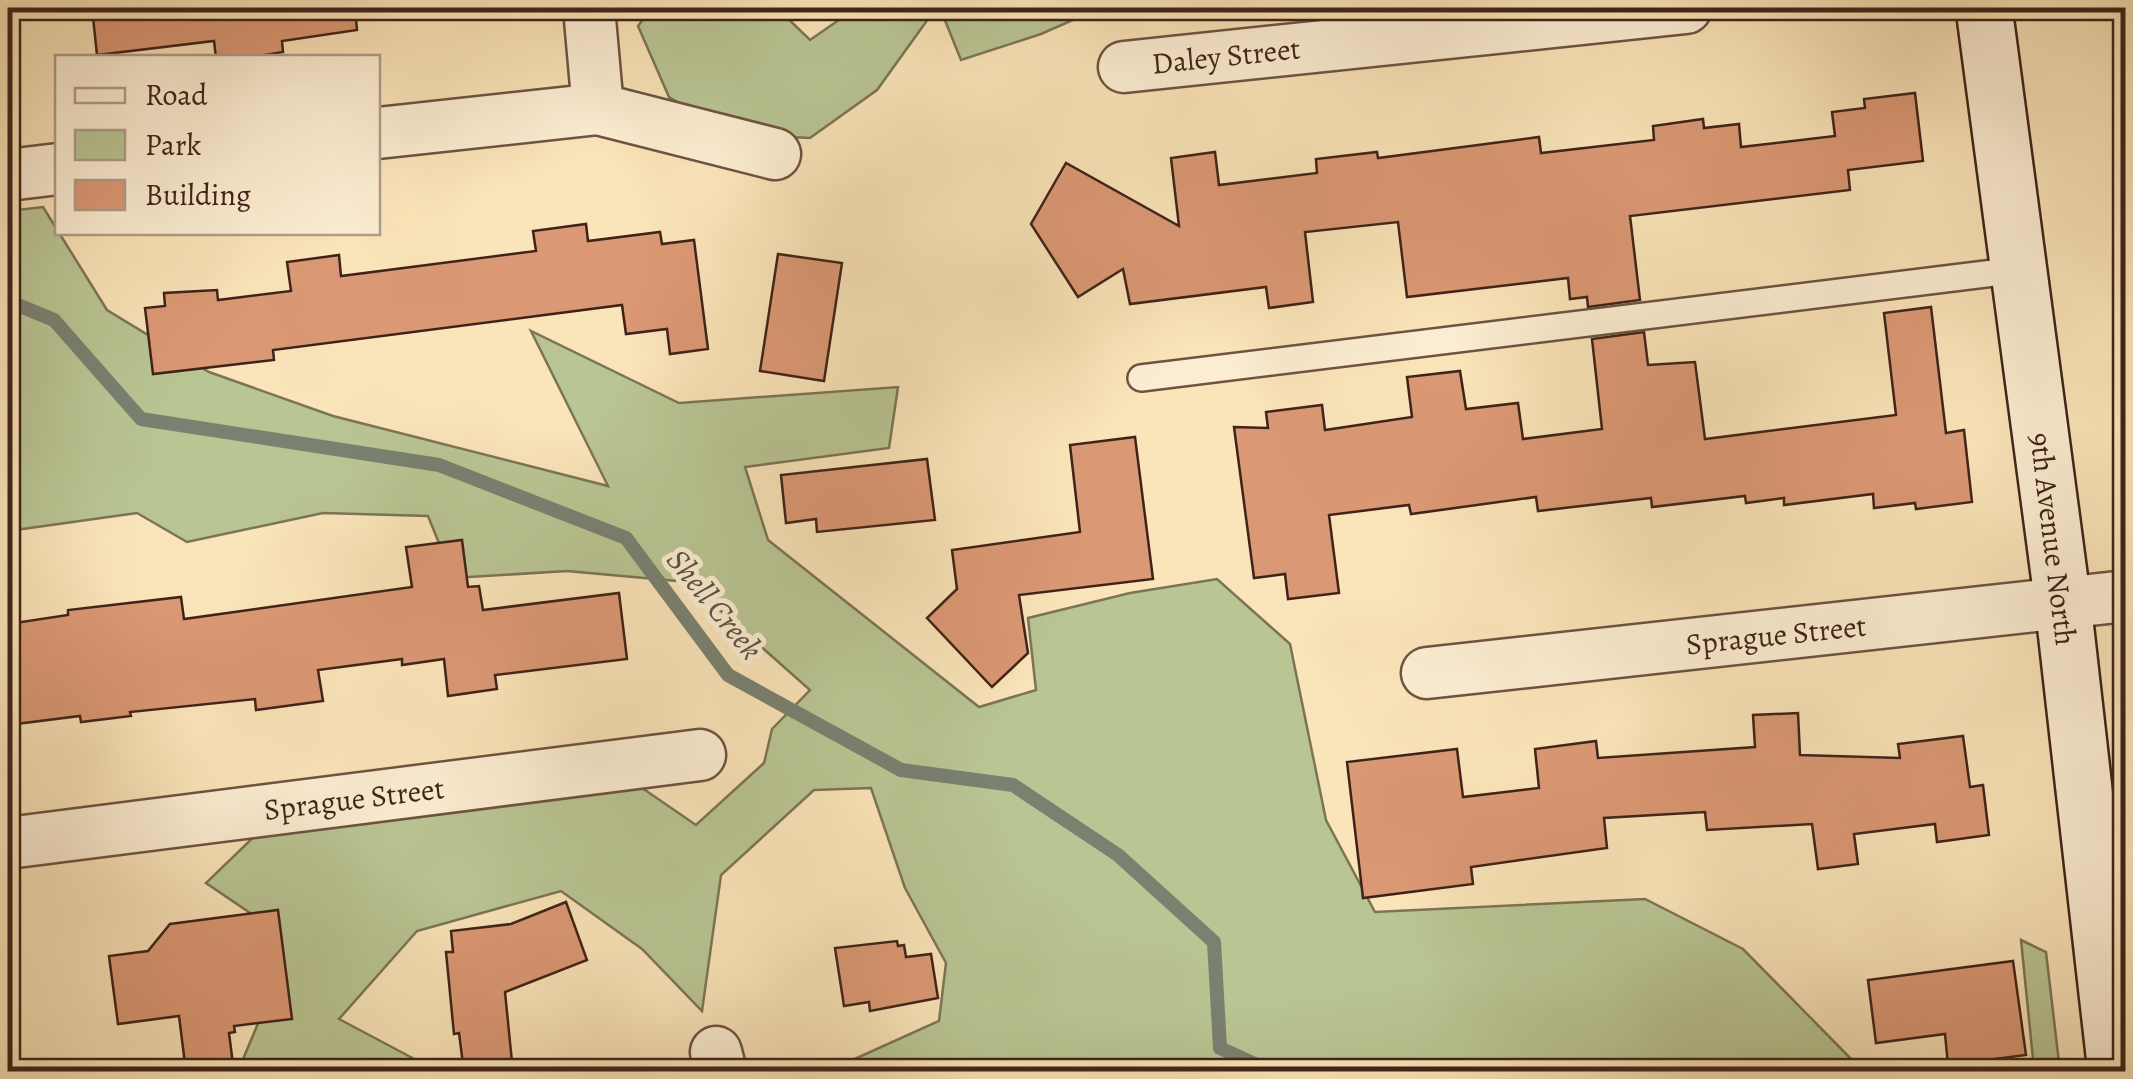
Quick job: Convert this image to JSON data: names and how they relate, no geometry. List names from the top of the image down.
{
  "streets": {
    "street": ["Daley Street", "9th Avenue North", "Sprague Street"]
  },
  "crossings": [
    ["9th Avenue North", "Sprague Street"]
  ],
  "water": ["Shell Creek"],
  "legend": ["Road", "Park", "Building"]
}
